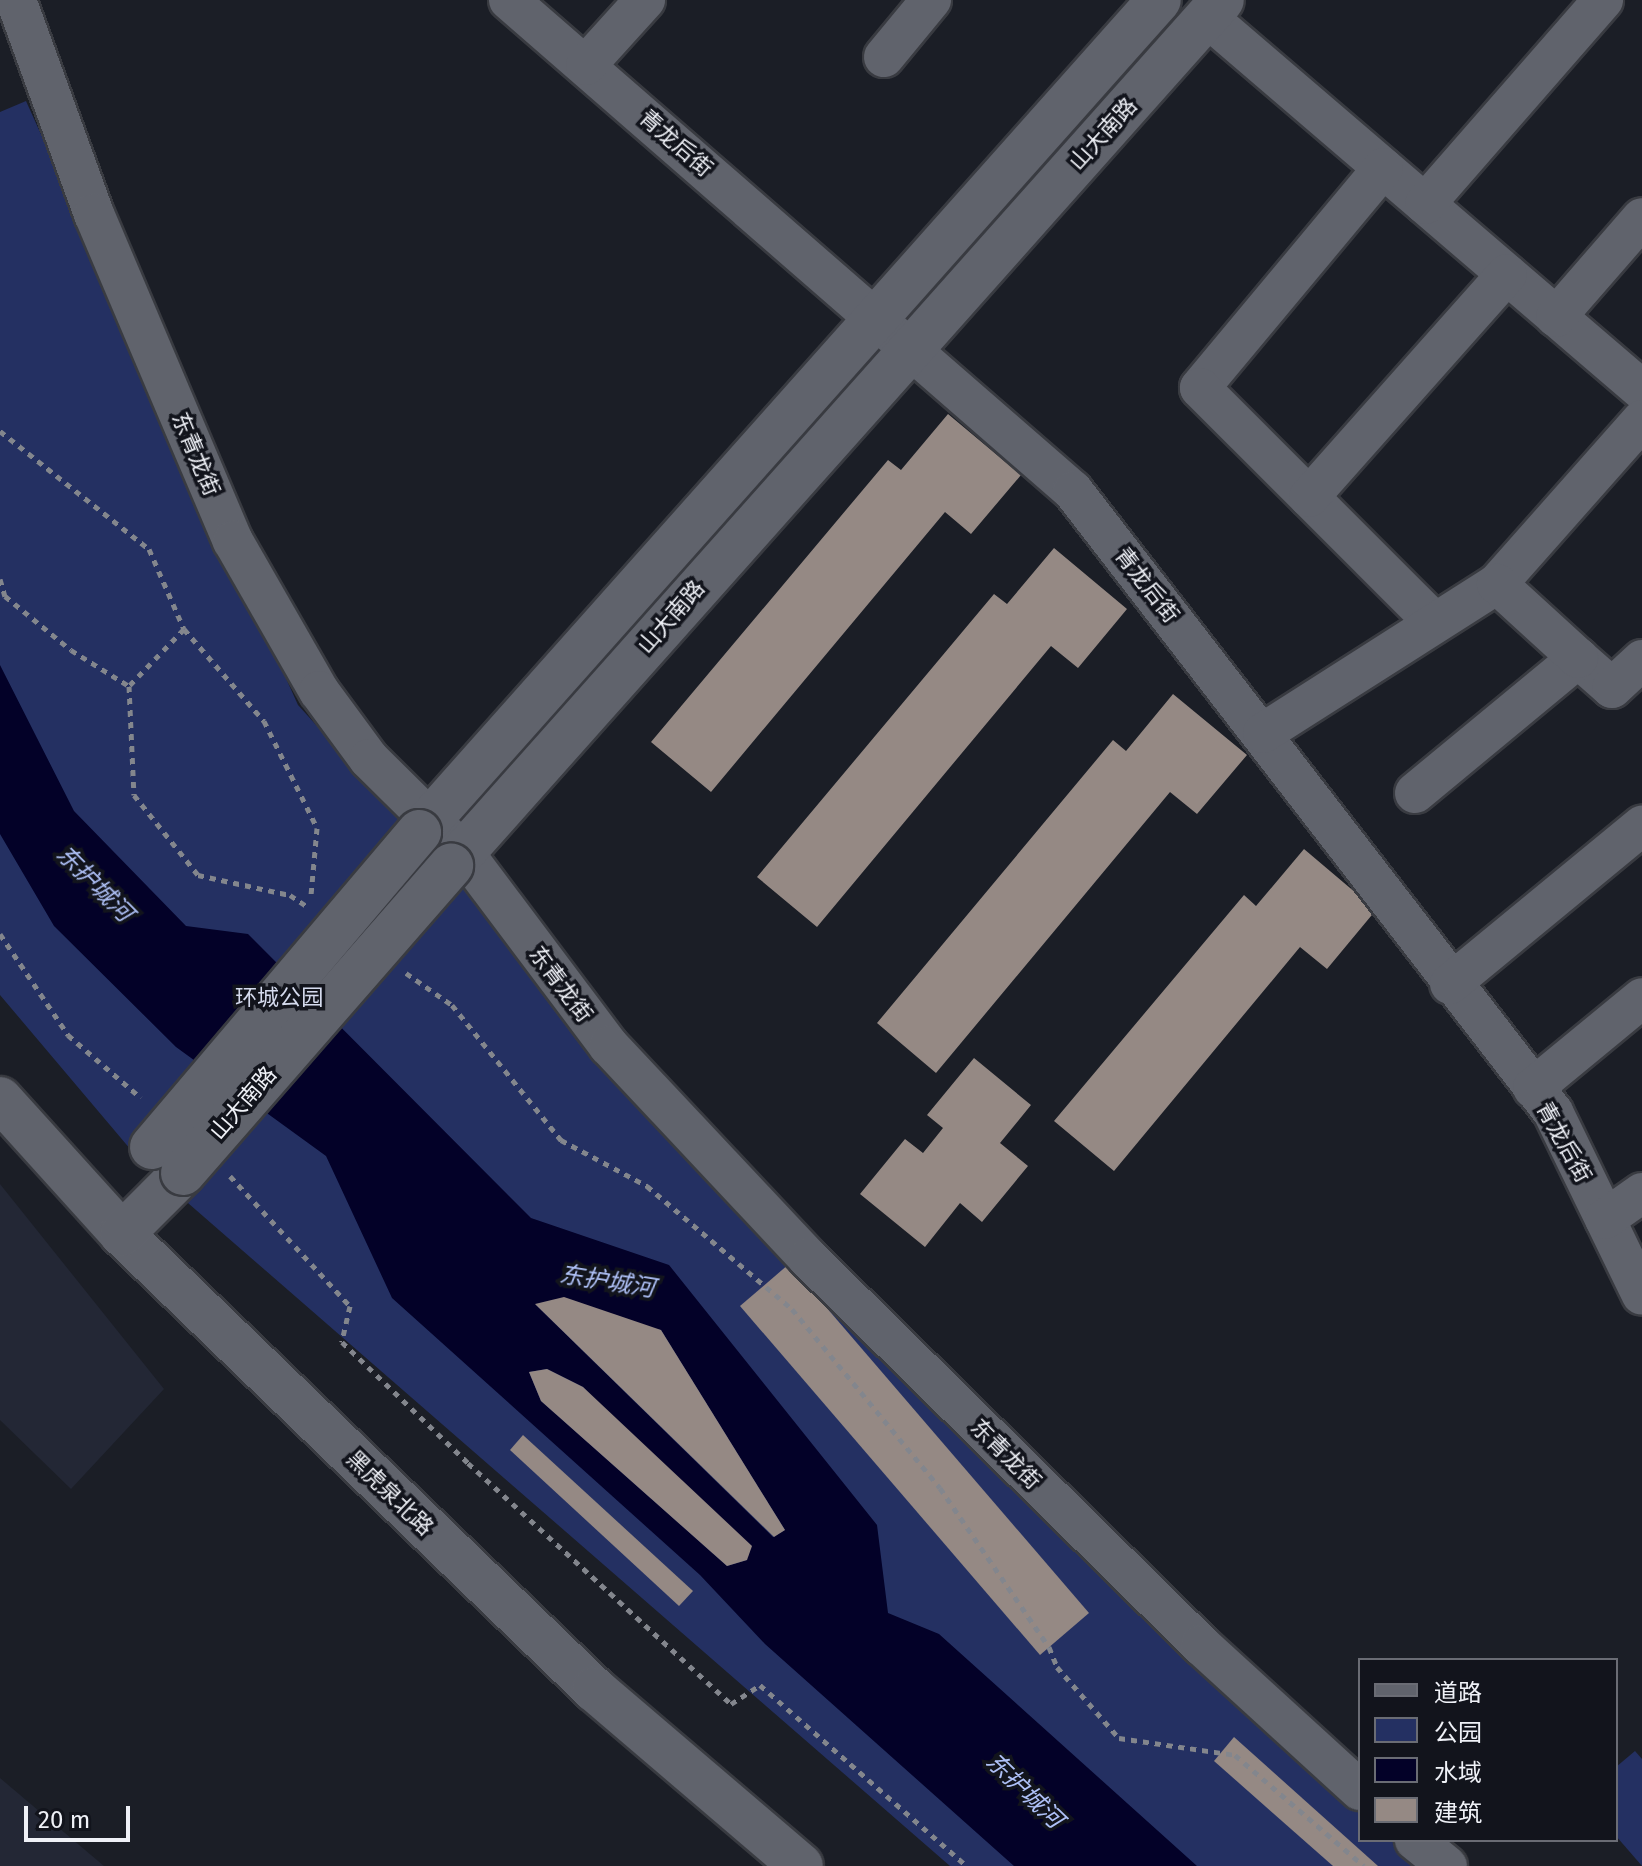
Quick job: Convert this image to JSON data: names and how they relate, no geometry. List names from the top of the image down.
{
  "streets": {
    "main road": ["山大南路", "黑虎泉北路"],
    "street": ["青龙后街", "东青龙街"]
  },
  "crossings": [
    ["山大南路", "青龙后街"],
    ["山大南路", "东青龙街"],
    ["山大南路", "黑虎泉北路"]
  ],
  "water": ["东护城河"],
  "parks": ["环城公园"],
  "legend": [
    "道路",
    "公园",
    "水域",
    "建筑"
  ],
  "scale_bar": "20 m"
}
